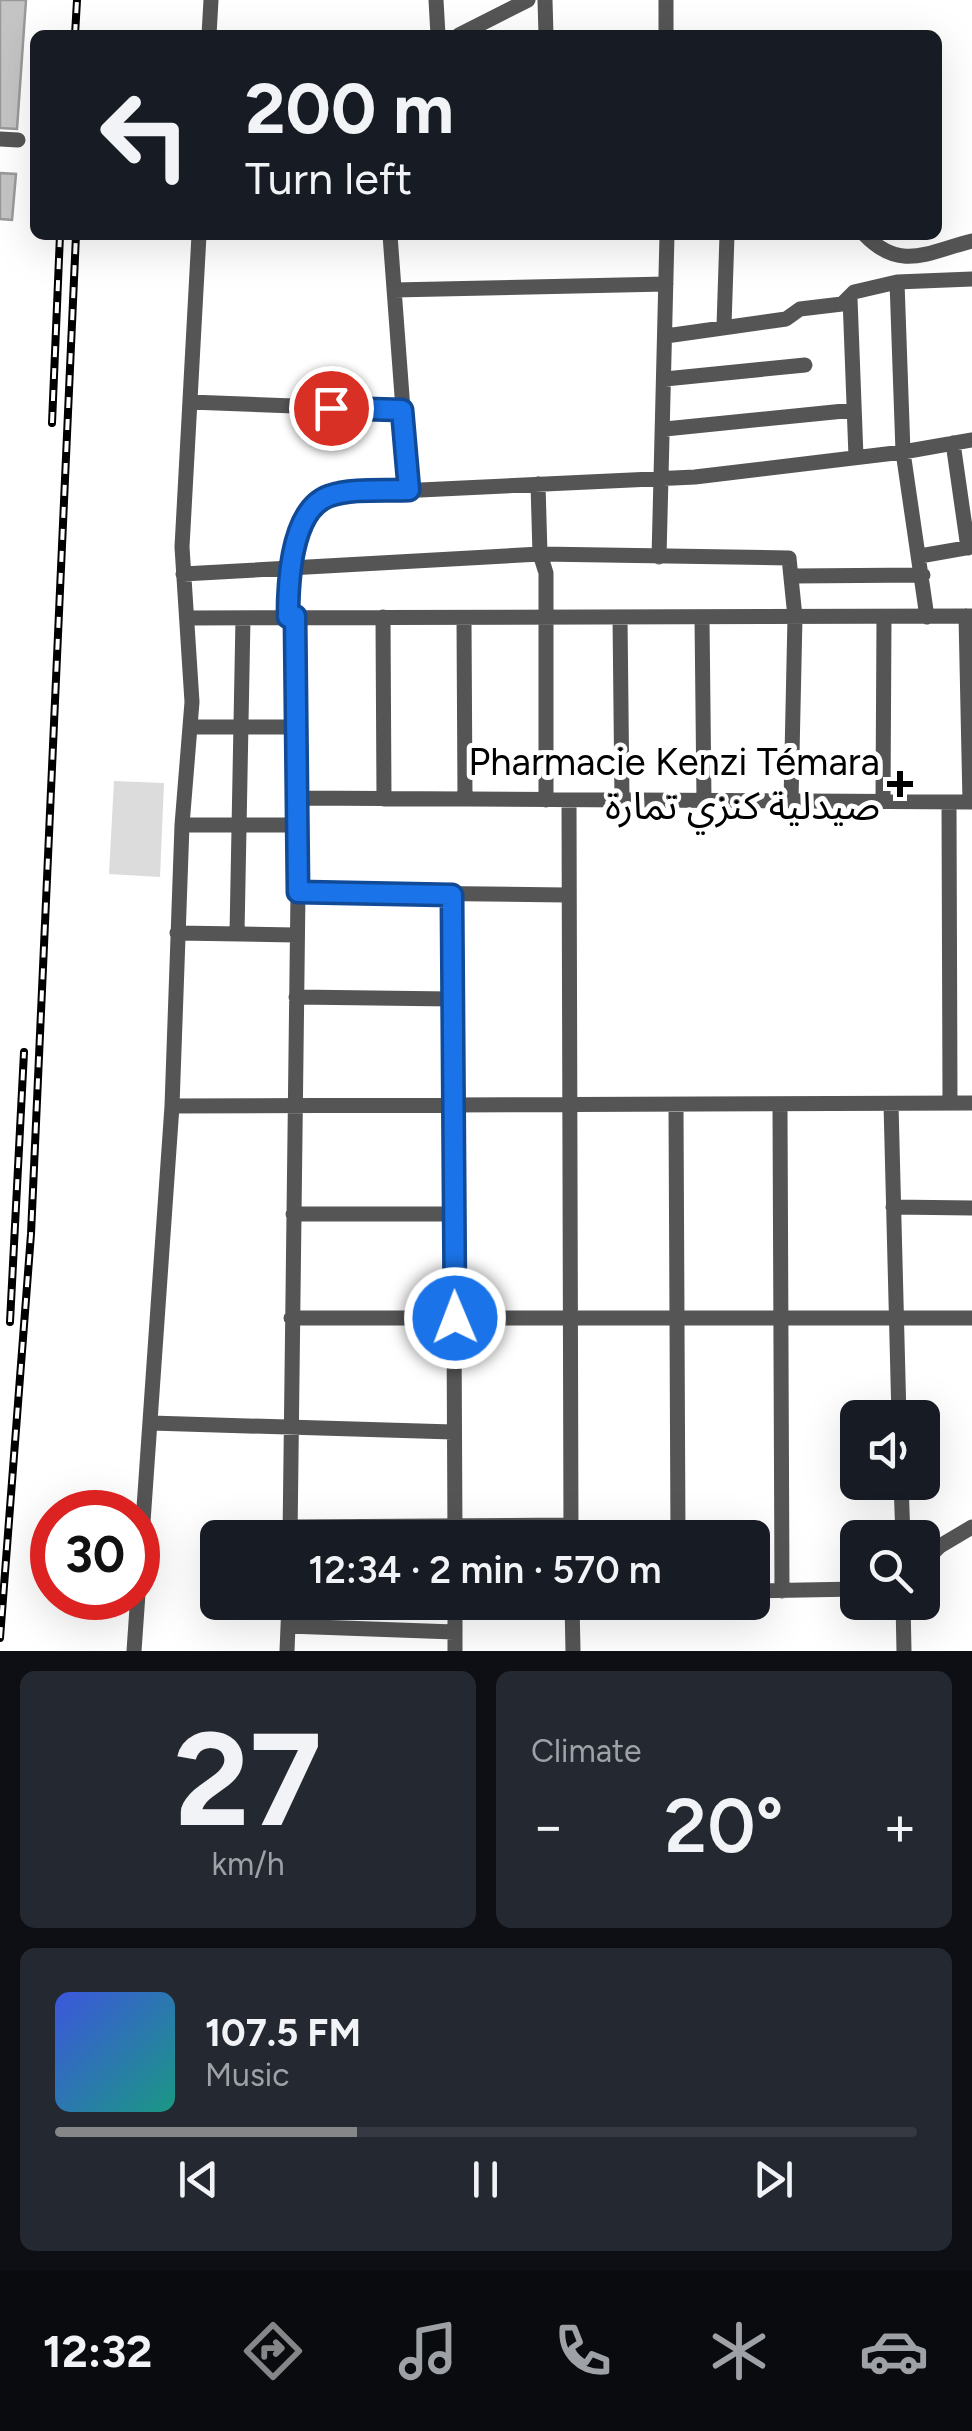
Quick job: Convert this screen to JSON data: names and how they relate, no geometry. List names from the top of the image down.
{
  "places": {
    "health": ["Pharmacie Kenzi Témara صيدلية كنزي تمارة"]
  },
  "page": {
    "turn": ["200 m", "Turn left"],
    "limit": "30",
    "trip": "12:34 · 2 min · 570 m",
    "tile": [
      ["27", "km/h"],
      "Climate"
    ],
    "heat": ["−", "20°", "+"],
    "song": ["107.5 FM", "Music"],
    "tabs": "12:32"
  }
}
